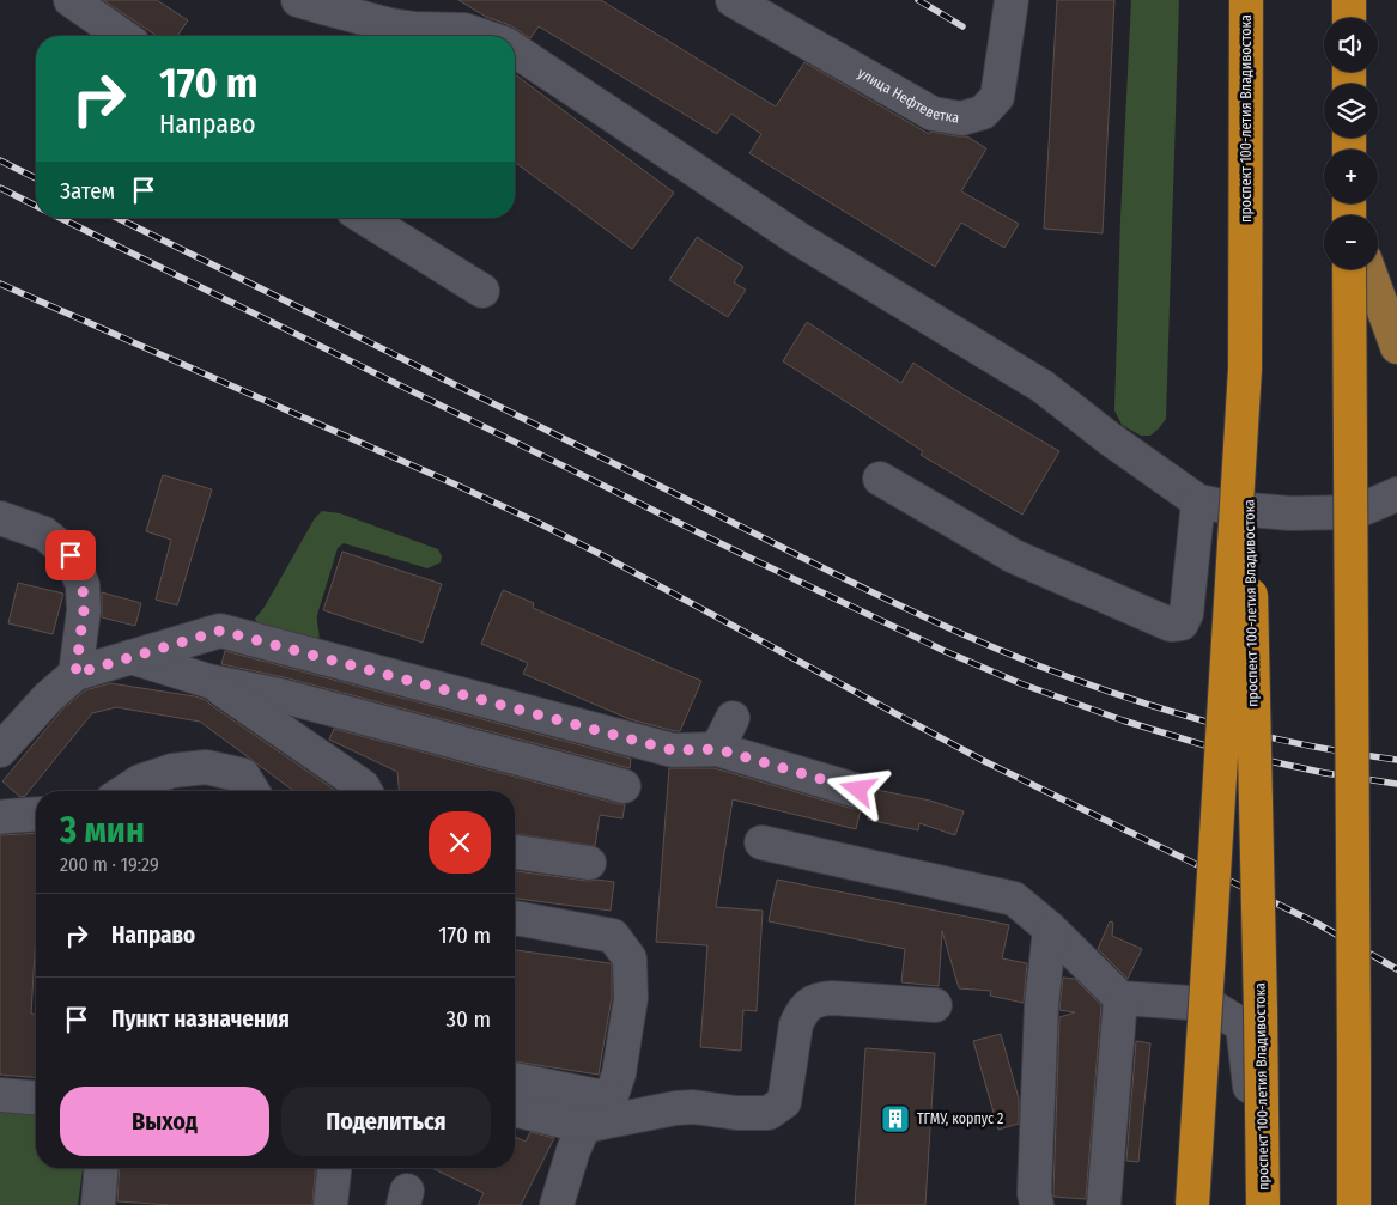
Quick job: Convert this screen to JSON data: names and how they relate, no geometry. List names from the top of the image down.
{
  "streets": {
    "highway": ["проспект 100-летия Владивостока"],
    "lane": ["улица Нефтеветка"]
  },
  "places": {
    "building": ["ТГМУ, корпус 2"]
  },
  "page": {
    "map_buttons": ["+", "−"],
    "turn": ["170 m", "Направо"],
    "then": "Затем",
    "heading": ["3 мин", "200 m · 19:29"],
    "list": [
      {
        "name": "Направо",
        "value": "170 m"
      },
      {
        "name": "Пункт назначения",
        "value": "30 m"
      }
    ],
    "buttons": ["Выход", "Поделиться"]
  }
}
